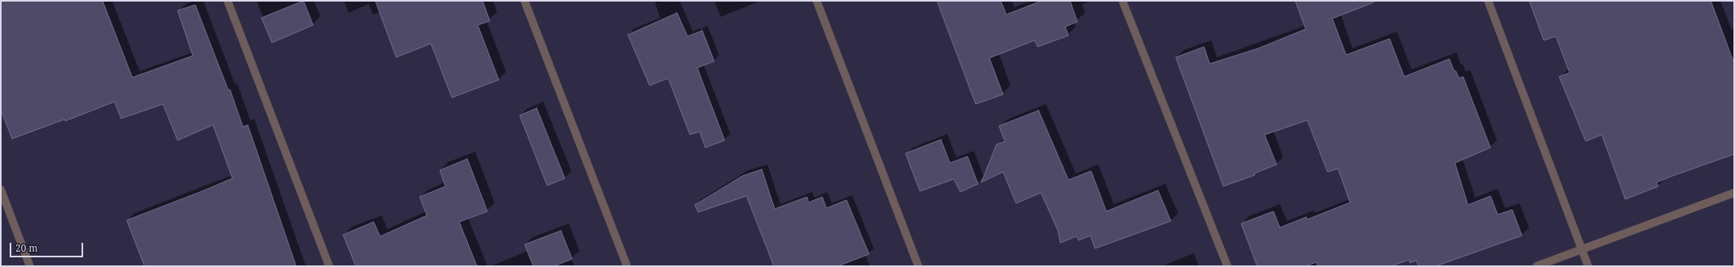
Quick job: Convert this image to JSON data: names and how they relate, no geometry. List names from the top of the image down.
{
  "scale_bar": "20 m"
}
